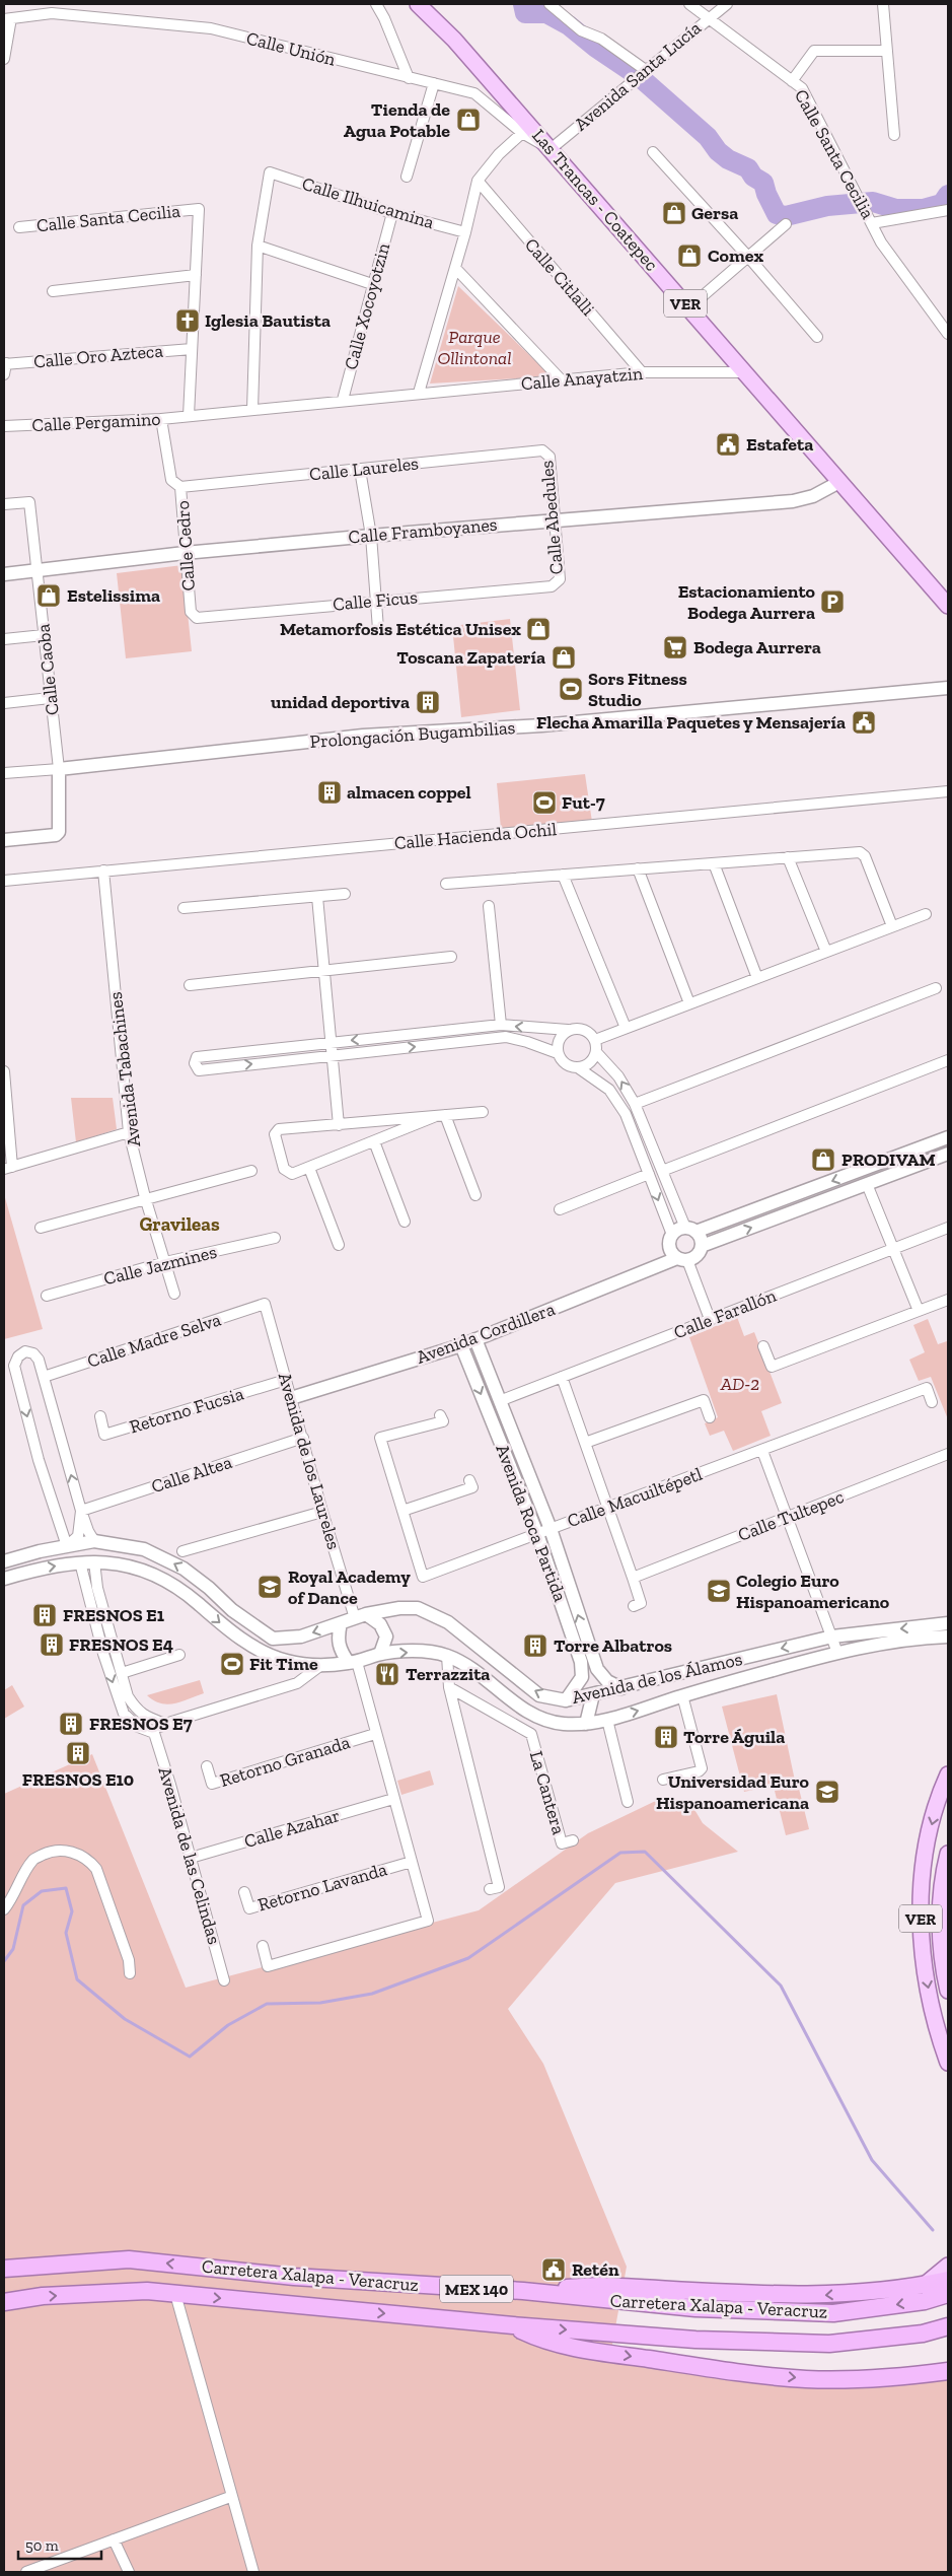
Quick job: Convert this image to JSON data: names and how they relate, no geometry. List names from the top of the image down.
{
  "streets": {
    "highway": ["Carretera Xalapa - Veracruz", "MEX 140"],
    "main road": ["Las Trancas - Coatepec", "VER"],
    "street": [
      "Calle Unión",
      "Avenida Santa Lucía",
      "Calle Santa Cecilia",
      "Calle Ilhuicamina",
      "Calle Citlalli",
      "Calle Xocoyotzin",
      "Calle Oro Azteca",
      "Calle Anayatzin",
      "Calle Pergamino",
      "Calle Laureles",
      "Calle Abedules",
      "Calle Framboyanes",
      "Calle Cedro",
      "Calle Ficus",
      "Calle Caoba",
      "Prolongación Bugambilias",
      "Calle Hacienda Ochil",
      "Avenida Tabachines",
      "Calle Jazmines",
      "Calle Farallón",
      "Avenida Cordillera",
      "Calle Madre Selva",
      "Retorno Fucsia",
      "Avenida de los Laureles",
      "Calle Altea",
      "Calle Macuiltépetl",
      "Calle Tultepec",
      "Avenida Roca Partida",
      "Avenida de los Álamos",
      "Retorno Granada",
      "La Cantera",
      "Calle Azahar",
      "Avenida de las Celindas",
      "Retorno Lavanda"
    ]
  },
  "crossings": [
    ["Calle Unión", "Avenida Santa Lucía"],
    ["Calle Unión", "Las Trancas - Coatepec"],
    ["Avenida Santa Lucía", "Calle Santa Cecilia"],
    ["Avenida Santa Lucía", "Las Trancas - Coatepec"],
    ["Las Trancas - Coatepec", "Calle Anayatzin"],
    ["Las Trancas - Coatepec", "Calle Framboyanes"],
    ["Calle Ilhuicamina", "Calle Xocoyotzin"],
    ["Calle Citlalli", "Calle Anayatzin"],
    ["Calle Xocoyotzin", "Calle Anayatzin"],
    ["Calle Anayatzin", "Calle Pergamino"],
    ["Calle Pergamino", "Calle Cedro"],
    ["Calle Laureles", "Calle Abedules"],
    ["Calle Laureles", "Calle Cedro"],
    ["Calle Abedules", "Calle Framboyanes"],
    ["Calle Abedules", "Calle Ficus"],
    ["Calle Framboyanes", "Calle Cedro"],
    ["Calle Framboyanes", "Calle Caoba"],
    ["Calle Cedro", "Calle Ficus"],
    ["Calle Caoba", "Prolongación Bugambilias"],
    ["Calle Hacienda Ochil", "Avenida Tabachines"],
    ["Avenida Tabachines", "Calle Jazmines"],
    ["Calle Farallón", "Avenida Roca Partida"],
    ["Avenida Cordillera", "Avenida de los Laureles"],
    ["Avenida Cordillera", "Avenida Roca Partida"],
    ["Calle Madre Selva", "Avenida de los Laureles"],
    ["Retorno Fucsia", "Avenida de los Laureles"],
    ["Avenida de los Laureles", "Calle Altea"],
    ["Avenida de los Laureles", "Avenida de los Álamos"],
    ["Calle Macuiltépetl", "Avenida Roca Partida"],
    ["Avenida Roca Partida", "Avenida de los Álamos"],
    ["Calle Azahar", "Avenida de las Celindas"]
  ],
  "districts": ["Gravileas"],
  "parks": ["Parque Ollintonal", "AD-2"],
  "places": {
    "shop": [
      "Tienda de Agua Potable",
      "Gersa",
      "Comex",
      "Estelissima",
      "Metamorfosis Estética Unisex",
      "Toscana Zapatería",
      "PRODIVAM"
    ],
    "church": ["Iglesia Bautista"],
    "public building": ["Estafeta", "Flecha Amarilla Paquetes y Mensajería", "Retén"],
    "parking": ["Estacionamiento Bodega Aurrera"],
    "supermarket": ["Bodega Aurrera"],
    "sports": ["Sors Fitness Studio", "Fut-7", "Fit Time"],
    "building": [
      "unidad deportiva",
      "almacen coppel",
      "FRESNOS E1",
      "FRESNOS E4",
      "Torre Albatros",
      "FRESNOS E7",
      "Torre Águila",
      "FRESNOS E10"
    ],
    "school or university": ["Royal Academy of Dance", "Colegio Euro Hispanoamericano", "Universidad Euro Hispanoamericana"],
    "restaurant": ["Terrazzita"]
  },
  "scale_bar": "50 m"
}
